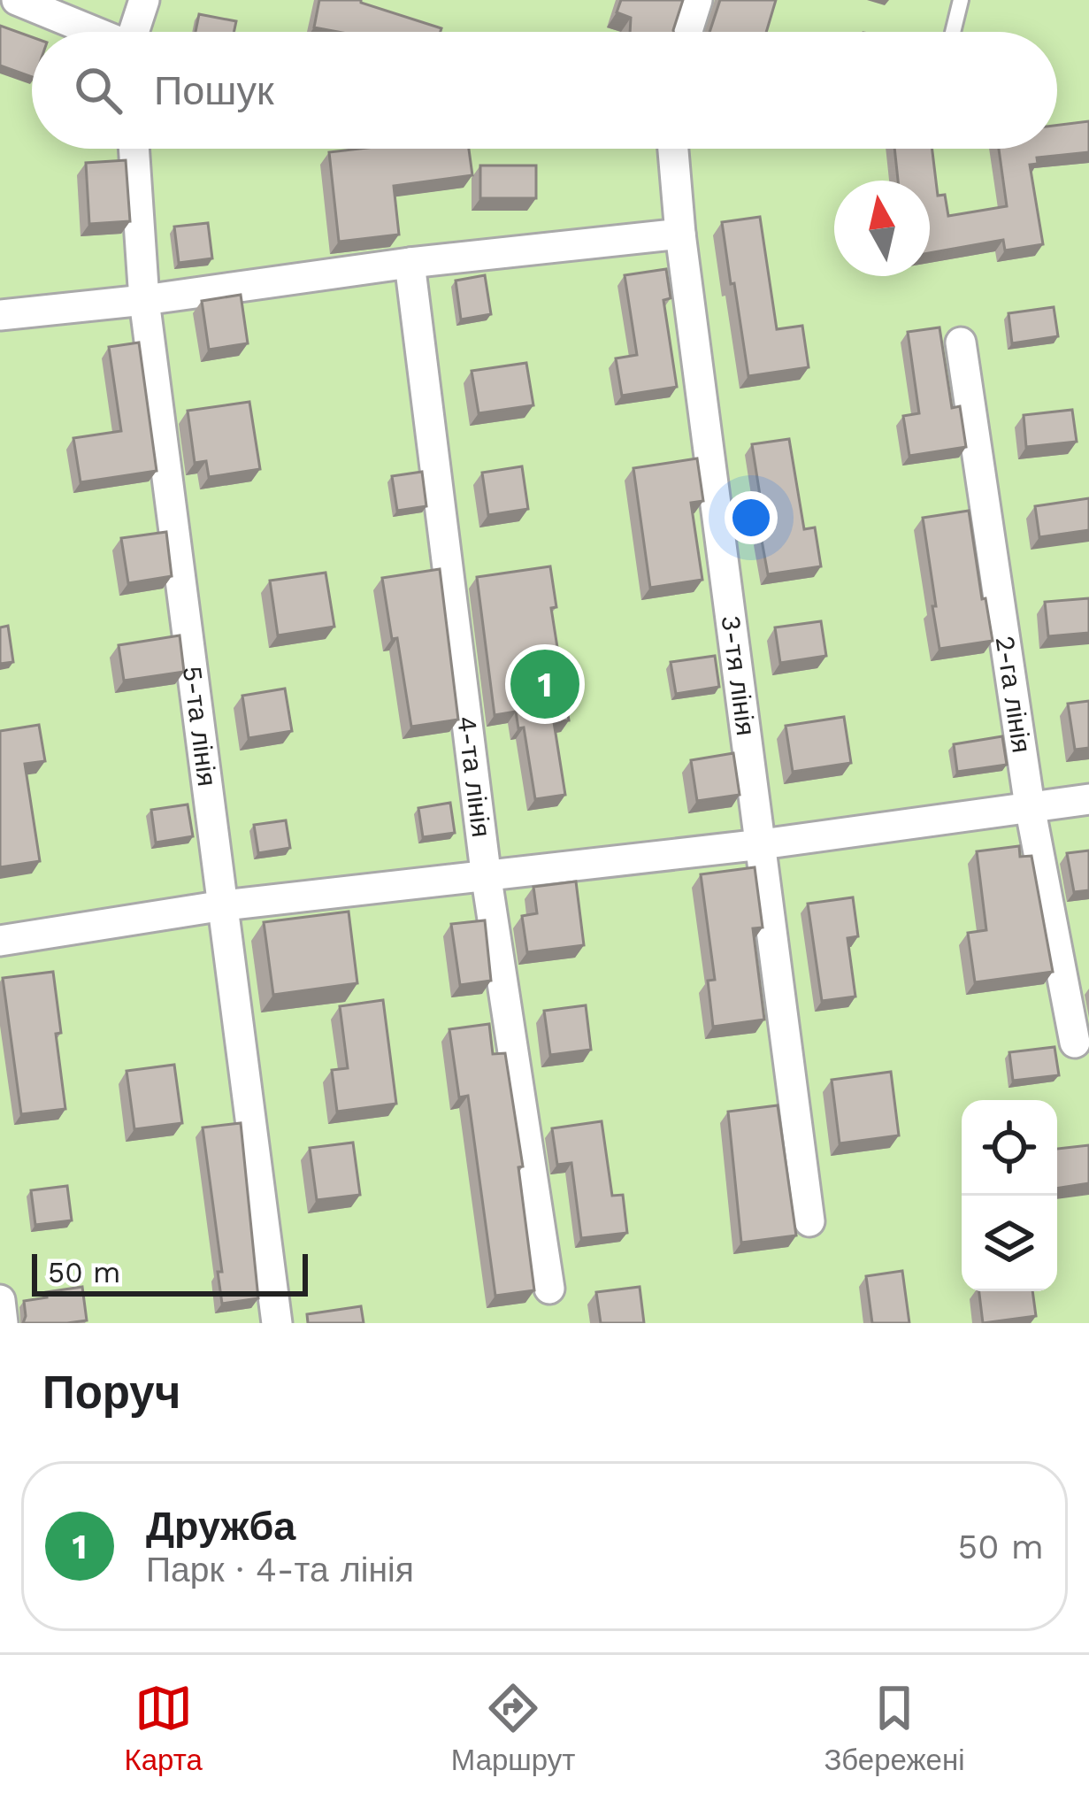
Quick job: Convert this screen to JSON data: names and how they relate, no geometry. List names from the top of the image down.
{
  "streets": {
    "street": [
      "3-тя лінія",
      "2-га лінія",
      "5-та лінія",
      "4-та лінія"
    ]
  },
  "scale_bar": "50 m",
  "north": "top",
  "page": {
    "search": "Пошук",
    "pins": "1",
    "scale": "50 m",
    "heading": "Поруч",
    "list": [
      {
        "mark": "1",
        "name": "Дружба",
        "note": "Парк · 4-та лінія",
        "value": "50 m"
      }
    ],
    "nav": ["Карта", "Маршрут", "Збережені"]
  }
}
